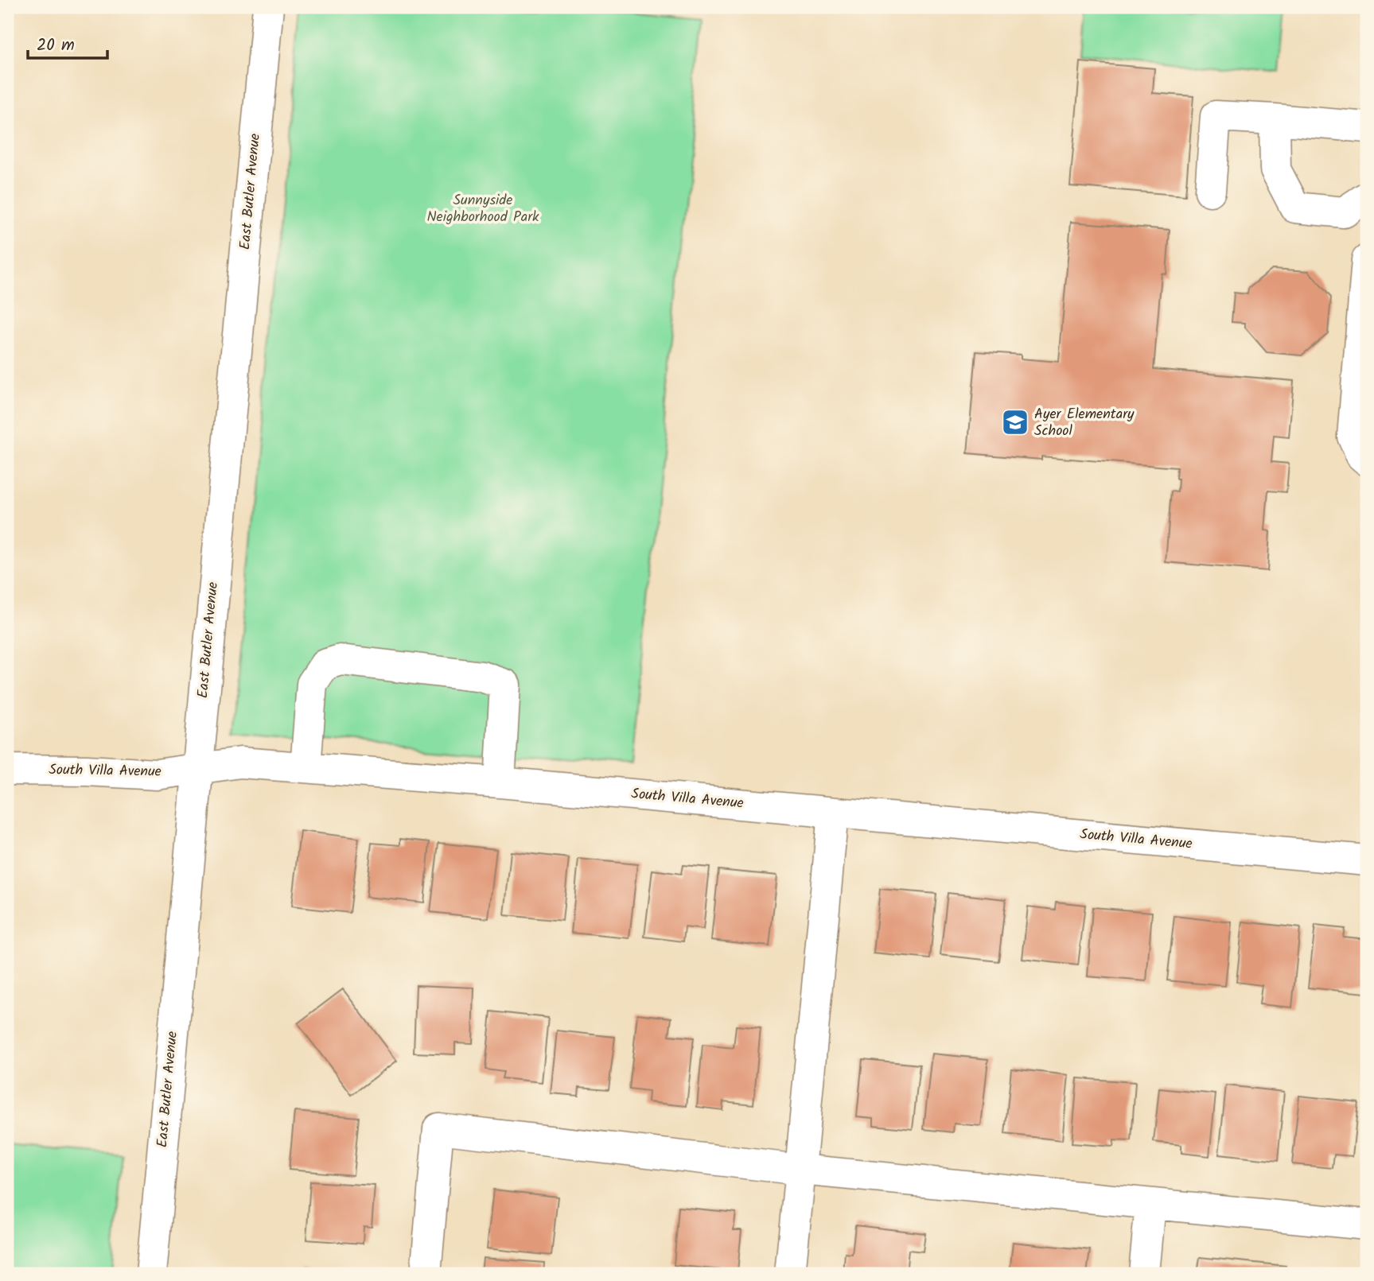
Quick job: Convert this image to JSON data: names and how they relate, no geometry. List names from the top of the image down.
{
  "streets": {
    "street": ["East Butler Avenue", "South Villa Avenue"]
  },
  "crossings": [
    ["East Butler Avenue", "South Villa Avenue"]
  ],
  "parks": ["Sunnyside Neighborhood Park"],
  "places": {
    "school or university": ["Ayer Elementary School"]
  },
  "scale_bar": "20 m"
}
